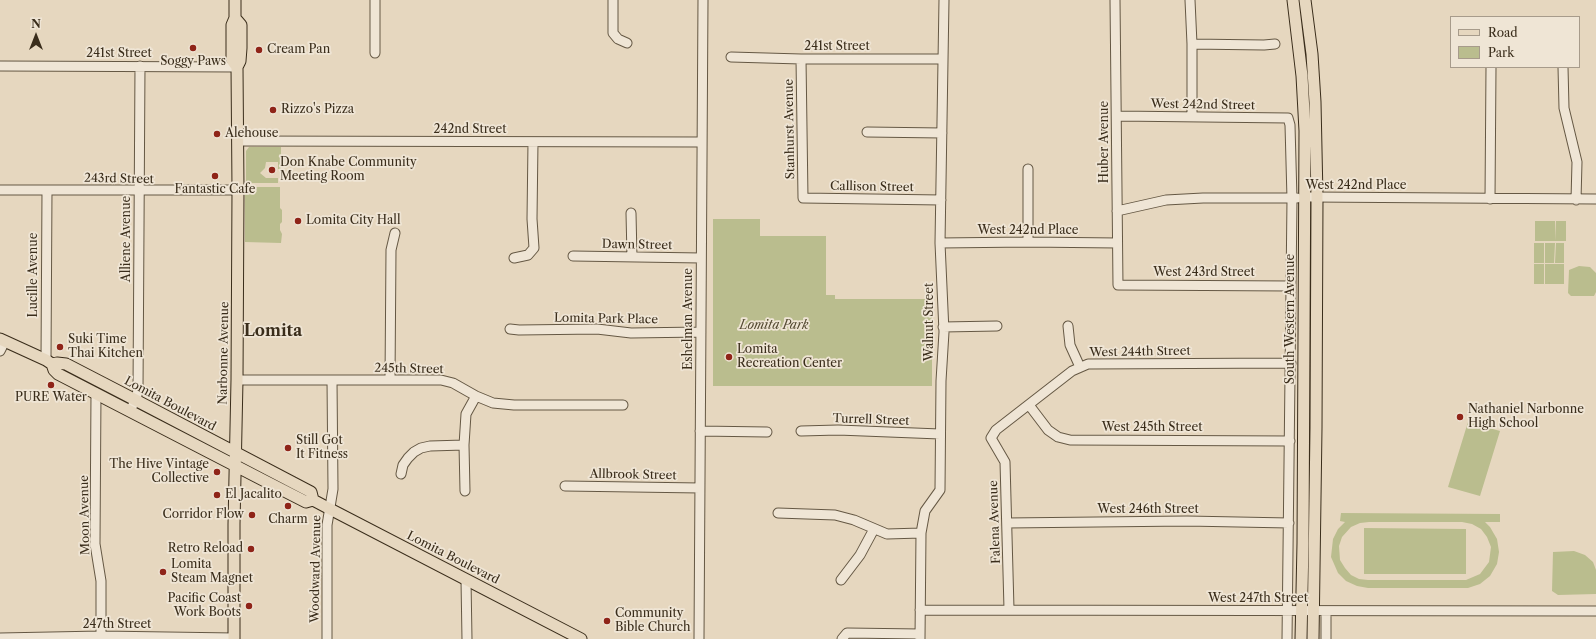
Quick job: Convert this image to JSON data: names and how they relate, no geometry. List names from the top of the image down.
{
  "streets": {
    "main road": ["South Western Avenue", "Narbonne Avenue", "Lomita Boulevard"],
    "street": [
      "241st Street",
      "West 242nd Street",
      "Stanhurst Avenue",
      "242nd Street",
      "Huber Avenue",
      "243rd Street",
      "West 242nd Place",
      "Callison Street",
      "Alliene Avenue",
      "Dawn Street",
      "West 243rd Street",
      "Lucille Avenue",
      "Lomita Park Place",
      "Eshelman Avenue",
      "Walnut Street",
      "West 244th Street",
      "245th Street",
      "Turrell Street",
      "West 245th Street",
      "Allbrook Street",
      "West 246th Street",
      "Moon Avenue",
      "Falena Avenue",
      "Woodward Avenue",
      "West 247th Street",
      "247th Street"
    ]
  },
  "crossings": [
    ["241st Street", "Stanhurst Avenue"],
    ["241st Street", "Alliene Avenue"],
    ["241st Street", "Walnut Street"],
    ["241st Street", "Narbonne Avenue"],
    ["West 242nd Street", "Huber Avenue"],
    ["West 242nd Street", "South Western Avenue"],
    ["Stanhurst Avenue", "Callison Street"],
    ["242nd Street", "Eshelman Avenue"],
    ["242nd Street", "Narbonne Avenue"],
    ["Huber Avenue", "West 242nd Place"],
    ["Huber Avenue", "West 243rd Street"],
    ["243rd Street", "Alliene Avenue"],
    ["243rd Street", "Lucille Avenue"],
    ["243rd Street", "Narbonne Avenue"],
    ["West 242nd Place", "South Western Avenue"],
    ["West 242nd Place", "Walnut Street"],
    ["Callison Street", "Walnut Street"],
    ["Alliene Avenue", "Lomita Boulevard"],
    ["Dawn Street", "Eshelman Avenue"],
    ["West 243rd Street", "South Western Avenue"],
    ["Lucille Avenue", "Lomita Boulevard"],
    ["Lomita Park Place", "Eshelman Avenue"],
    ["Eshelman Avenue", "Allbrook Street"],
    ["South Western Avenue", "West 244th Street"],
    ["South Western Avenue", "West 245th Street"],
    ["South Western Avenue", "West 246th Street"],
    ["South Western Avenue", "West 247th Street"],
    ["Walnut Street", "Turrell Street"],
    ["Walnut Street", "West 247th Street"],
    ["West 244th Street", "West 245th Street"],
    ["West 244th Street", "Falena Avenue"],
    ["Narbonne Avenue", "245th Street"],
    ["Narbonne Avenue", "Lomita Boulevard"],
    ["Narbonne Avenue", "247th Street"],
    ["245th Street", "Woodward Avenue"],
    ["Lomita Boulevard", "Moon Avenue"],
    ["Lomita Boulevard", "Woodward Avenue"],
    ["West 246th Street", "Falena Avenue"],
    ["Moon Avenue", "247th Street"],
    ["Falena Avenue", "West 247th Street"]
  ],
  "districts": ["Lomita"],
  "parks": ["Lomita Park"],
  "places": [
    "Soggy Paws",
    "Cream Pan",
    "Rizzo's Pizza",
    "Alehouse",
    "Don Knabe Community Meeting Room",
    "Fantastic Cafe",
    "Lomita City Hall",
    "Suki Time Thai Kitchen",
    "Lomita Recreation Center",
    "PURE Water",
    "Nathaniel Narbonne High School",
    "Still Got It Fitness",
    "The Hive Vintage Collective",
    "El Jacalito",
    "Charm",
    "Corridor Flow",
    "Retro Reload",
    "Lomita Steam Magnet",
    "Pacific Coast Work Boots",
    "Community Bible Church"
  ],
  "legend": ["Road", "Park"],
  "north": "top"
}
